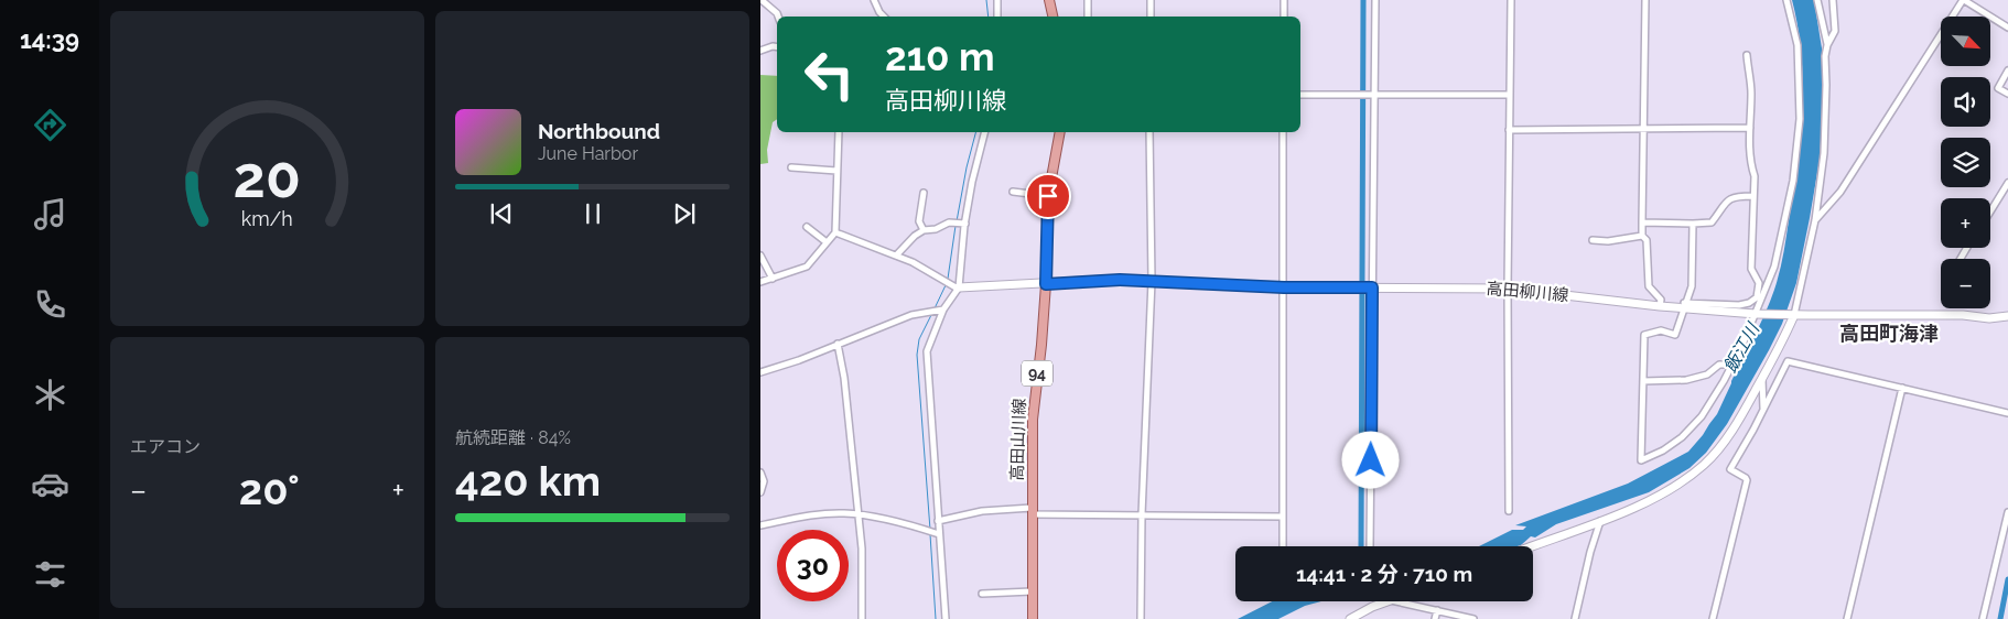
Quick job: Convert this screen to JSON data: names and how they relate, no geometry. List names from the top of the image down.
{
  "streets": {
    "main road": ["高田柳川線", "94", "高田山川線"]
  },
  "crossings": [
    ["高田柳川線", "高田山川線"]
  ],
  "districts": ["高田町海津"],
  "water": ["飯江川"],
  "north": "bottom right",
  "page": {
    "tabs": "14:39",
    "map_buttons": ["+", "−"],
    "turn": ["210 m", "高田柳川線"],
    "song": ["Northbound", "June Harbor"],
    "tile": [
      "エアコン",
      ["航続距離 · 84%", "420 km"]
    ],
    "heat": ["−", "20°", "+"],
    "limit": "30",
    "trip": "14:41 · 2 分 · 710 m",
    "gauge": ["20", "km/h"]
  }
}
